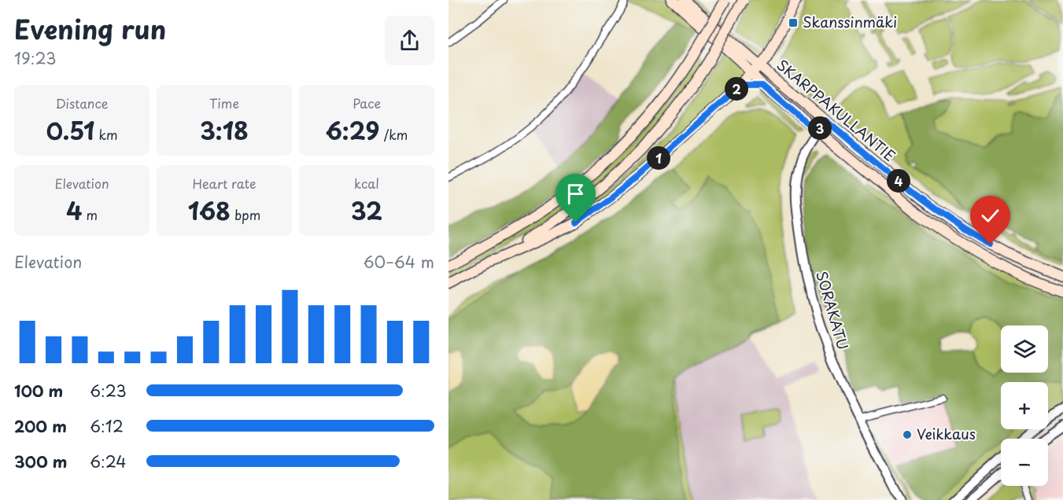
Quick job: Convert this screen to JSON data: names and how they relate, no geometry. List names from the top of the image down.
{
  "streets": {
    "main road": ["SKARPPAKULLANTIE"],
    "street": ["SORAKATU"]
  },
  "crossings": [
    ["SKARPPAKULLANTIE", "SORAKATU"]
  ],
  "places": {
    "transit": ["Skanssinmäki"],
    "other": ["Veikkaus"]
  },
  "page": {
    "heading": ["Evening run", "19:23"],
    "pins": [
      "2",
      "3",
      "1",
      "4"
    ],
    "stats": [
      ["Distance", "0.51 km"],
      ["Time", "3:18"],
      ["Pace", "6:29 /km"],
      ["Elevation", "4 m"],
      ["Heart rate", "168 bpm"],
      ["kcal", "32"]
    ],
    "chart": ["Elevation", "60–64 m"],
    "map_buttons": ["+", "−"],
    "list": [
      {
        "name": "100 m",
        "note": "6:23"
      },
      {
        "name": "200 m",
        "note": "6:12"
      },
      {
        "name": "300 m",
        "note": "6:24"
      }
    ]
  }
}
